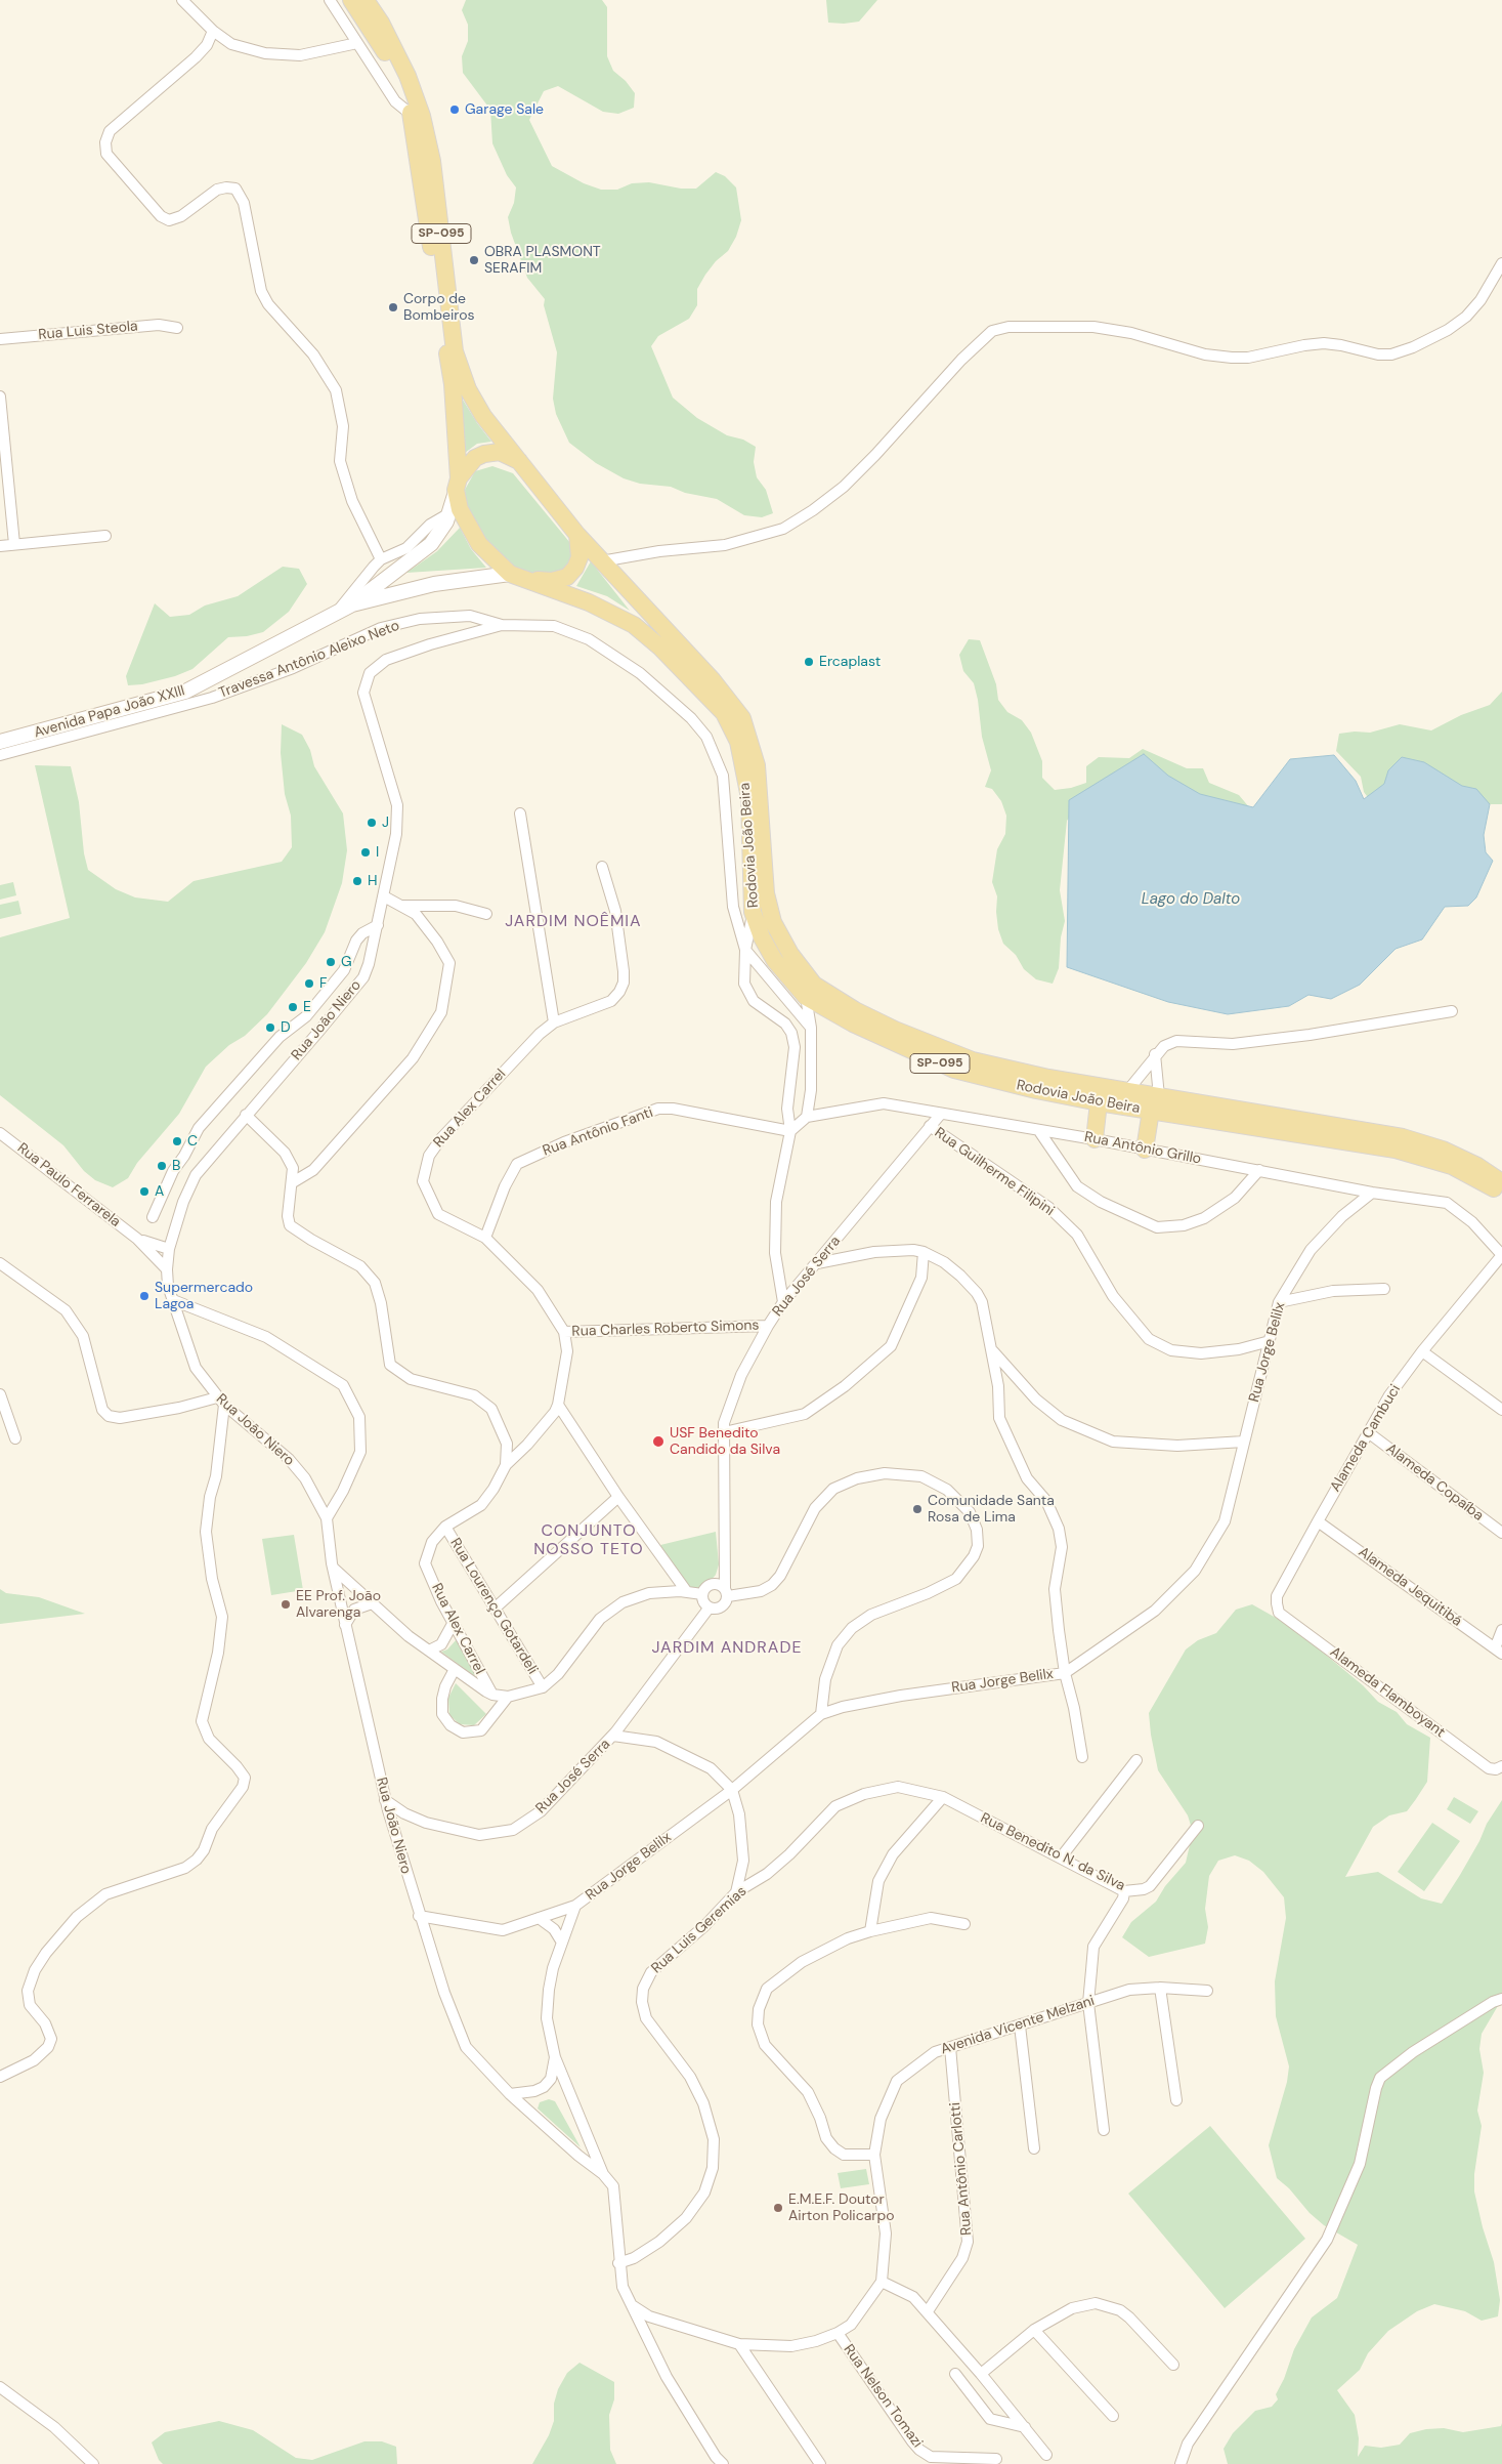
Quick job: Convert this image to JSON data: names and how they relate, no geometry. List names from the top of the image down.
{
  "streets": {
    "main road": ["SP-095", "Avenida Papa João XXIII", "Rodovia João Beira"],
    "street": [
      "Rua Luis Steola",
      "Travessa Antônio Aleixo Neto",
      "Rua João Niero",
      "Rua Alex Carrel",
      "Rua Antônio Fanti",
      "Rua Antônio Grillo",
      "Rua Guilherme Filipini",
      "Rua Paulo Ferrarela",
      "Rua José Serra",
      "Rua Charles Roberto Simons",
      "Rua Jorge Belilx",
      "Alameda Cambuci",
      "Alameda Copaíba",
      "Alameda Jequitibá",
      "Rua Lourenço Gotardeli",
      "Alameda Flamboyant",
      "Rua Benedito N. da Silva",
      "Rua Luis Geremias",
      "Avenida Vicente Melzani",
      "Rua Antônio Carlotti",
      "Rua Nelson Tomazi"
    ]
  },
  "crossings": [
    ["SP-095", "Avenida Papa João XXIII"],
    ["SP-095", "Rodovia João Beira"],
    ["Travessa Antônio Aleixo Neto", "Rua João Niero"],
    ["Avenida Papa João XXIII", "Rodovia João Beira"],
    ["Rua João Niero", "Rua Paulo Ferrarela"],
    ["Rua João Niero", "Rua José Serra"],
    ["Rua João Niero", "Rua Jorge Belilx"],
    ["Rua Alex Carrel", "Rua Antônio Fanti"],
    ["Rua Alex Carrel", "Rua Charles Roberto Simons"],
    ["Rua Alex Carrel", "Rua Lourenço Gotardeli"],
    ["Rua Antônio Grillo", "Rua José Serra"],
    ["Rua Antônio Grillo", "Rua Jorge Belilx"],
    ["Rua Antônio Grillo", "Alameda Cambuci"],
    ["Rua Guilherme Filipini", "Rua José Serra"],
    ["Rua Guilherme Filipini", "Rua Jorge Belilx"],
    ["Rua José Serra", "Rua Charles Roberto Simons"],
    ["Alameda Cambuci", "Alameda Copaíba"],
    ["Alameda Cambuci", "Alameda Jequitibá"],
    ["Alameda Cambuci", "Alameda Flamboyant"],
    ["Rua Benedito N. da Silva", "Rua Luis Geremias"],
    ["Avenida Vicente Melzani", "Rua Antônio Carlotti"]
  ],
  "districts": ["JARDIM NOÊMIA", "CONJUNTO NOSSO TETO", "JARDIM ANDRADE"],
  "water": ["Lago do Dalto"],
  "places": [
    "Garage Sale",
    "OBRA PLASMONT SERAFIM",
    "Corpo de Bombeiros",
    "Ercaplast",
    "J",
    "I",
    "H",
    "G",
    "F",
    "E",
    "D",
    "C",
    "B",
    "A",
    "Supermercado Lagoa",
    "USF Benedito Candido da Silva",
    "Comunidade Santa Rosa de Lima",
    "EE Prof. João Alvarenga",
    "E.M.E.F. Doutor Airton Policarpo"
  ]
}
